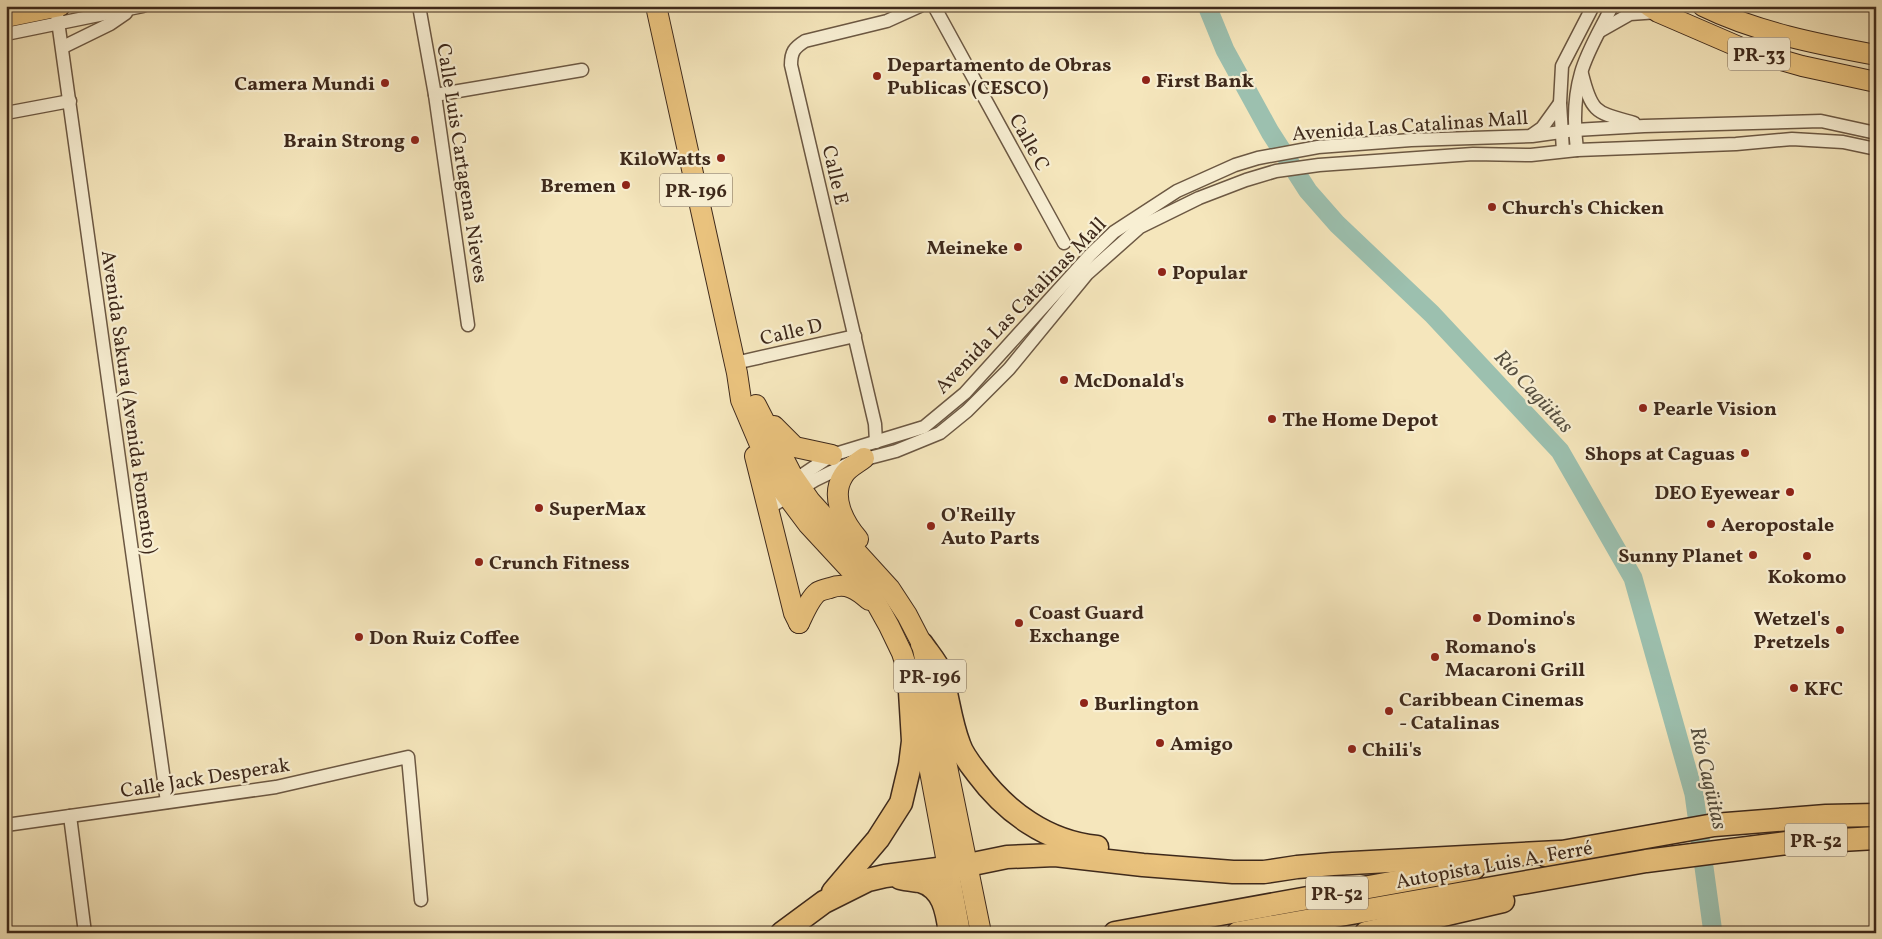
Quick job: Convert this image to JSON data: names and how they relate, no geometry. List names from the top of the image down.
{
  "streets": {
    "highway": ["PR-52", "Autopista Luis A. Ferré"],
    "main road": ["PR-33", "PR-196"],
    "street": [
      "Avenida Las Catalinas Mall",
      "Calle C",
      "Calle Luis Cartagena Nieves",
      "Calle E",
      "Calle D",
      "Avenida Sakura (Avenida Fomento)",
      "Calle Jack Desperak"
    ]
  },
  "crossings": [
    ["Avenida Las Catalinas Mall", "Calle E"],
    ["Avenida Las Catalinas Mall", "PR-196"],
    ["Calle E", "Calle D"],
    ["PR-196", "Calle D"],
    ["Avenida Sakura (Avenida Fomento)", "Calle Jack Desperak"]
  ],
  "water": ["Río Cagüitas"],
  "places": [
    "Departamento de Obras Publicas (CESCO)",
    "First Bank",
    "Camera Mundi",
    "Brain Strong",
    "KiloWatts",
    "Bremen",
    "Church's Chicken",
    "Meineke",
    "Popular",
    "McDonald's",
    "Pearle Vision",
    "The Home Depot",
    "Shops at Caguas",
    "DEO Eyewear",
    "SuperMax",
    "Aeropostale",
    "O'Reilly Auto Parts",
    "Sunny Planet",
    "Kokomo",
    "Crunch Fitness",
    "Domino's",
    "Coast Guard Exchange",
    "Wetzel's Pretzels",
    "Don Ruiz Coffee",
    "Romano's Macaroni Grill",
    "KFC",
    "Burlington",
    "Caribbean Cinemas - Catalinas",
    "Amigo",
    "Chili's"
  ]
}
